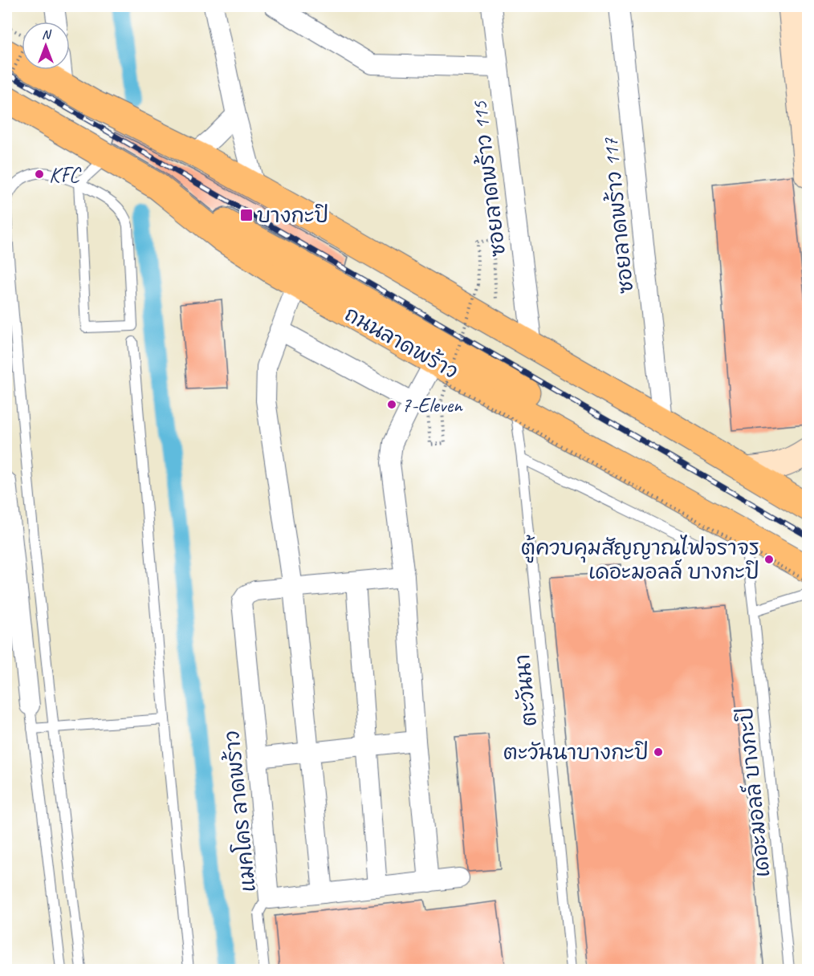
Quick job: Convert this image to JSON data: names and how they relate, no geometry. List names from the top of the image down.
{
  "streets": {
    "main road": ["ถนนลาดพร้าว"],
    "street": ["ซอยลาดพร้าว 115", "ซอยลาดพร้าว 117", "แมคโคร ลาดพร้าว"],
    "lane": ["ตะวันนา", "เดอะมอลล์ บางกะปิ"]
  },
  "crossings": [
    ["ถนนลาดพร้าว", "ตะวันนา"],
    ["ถนนลาดพร้าว", "เดอะมอลล์ บางกะปิ"]
  ],
  "places": {
    "other": [
      "KFC",
      "7-Eleven",
      "ตู้ควบคุมสัญญาณไฟจราจร เดอะมอลล์ บางกะปิ",
      "ตะวันนาบางกะปิ"
    ],
    "transit": ["บางกะปิ"]
  },
  "north": "top"
}
